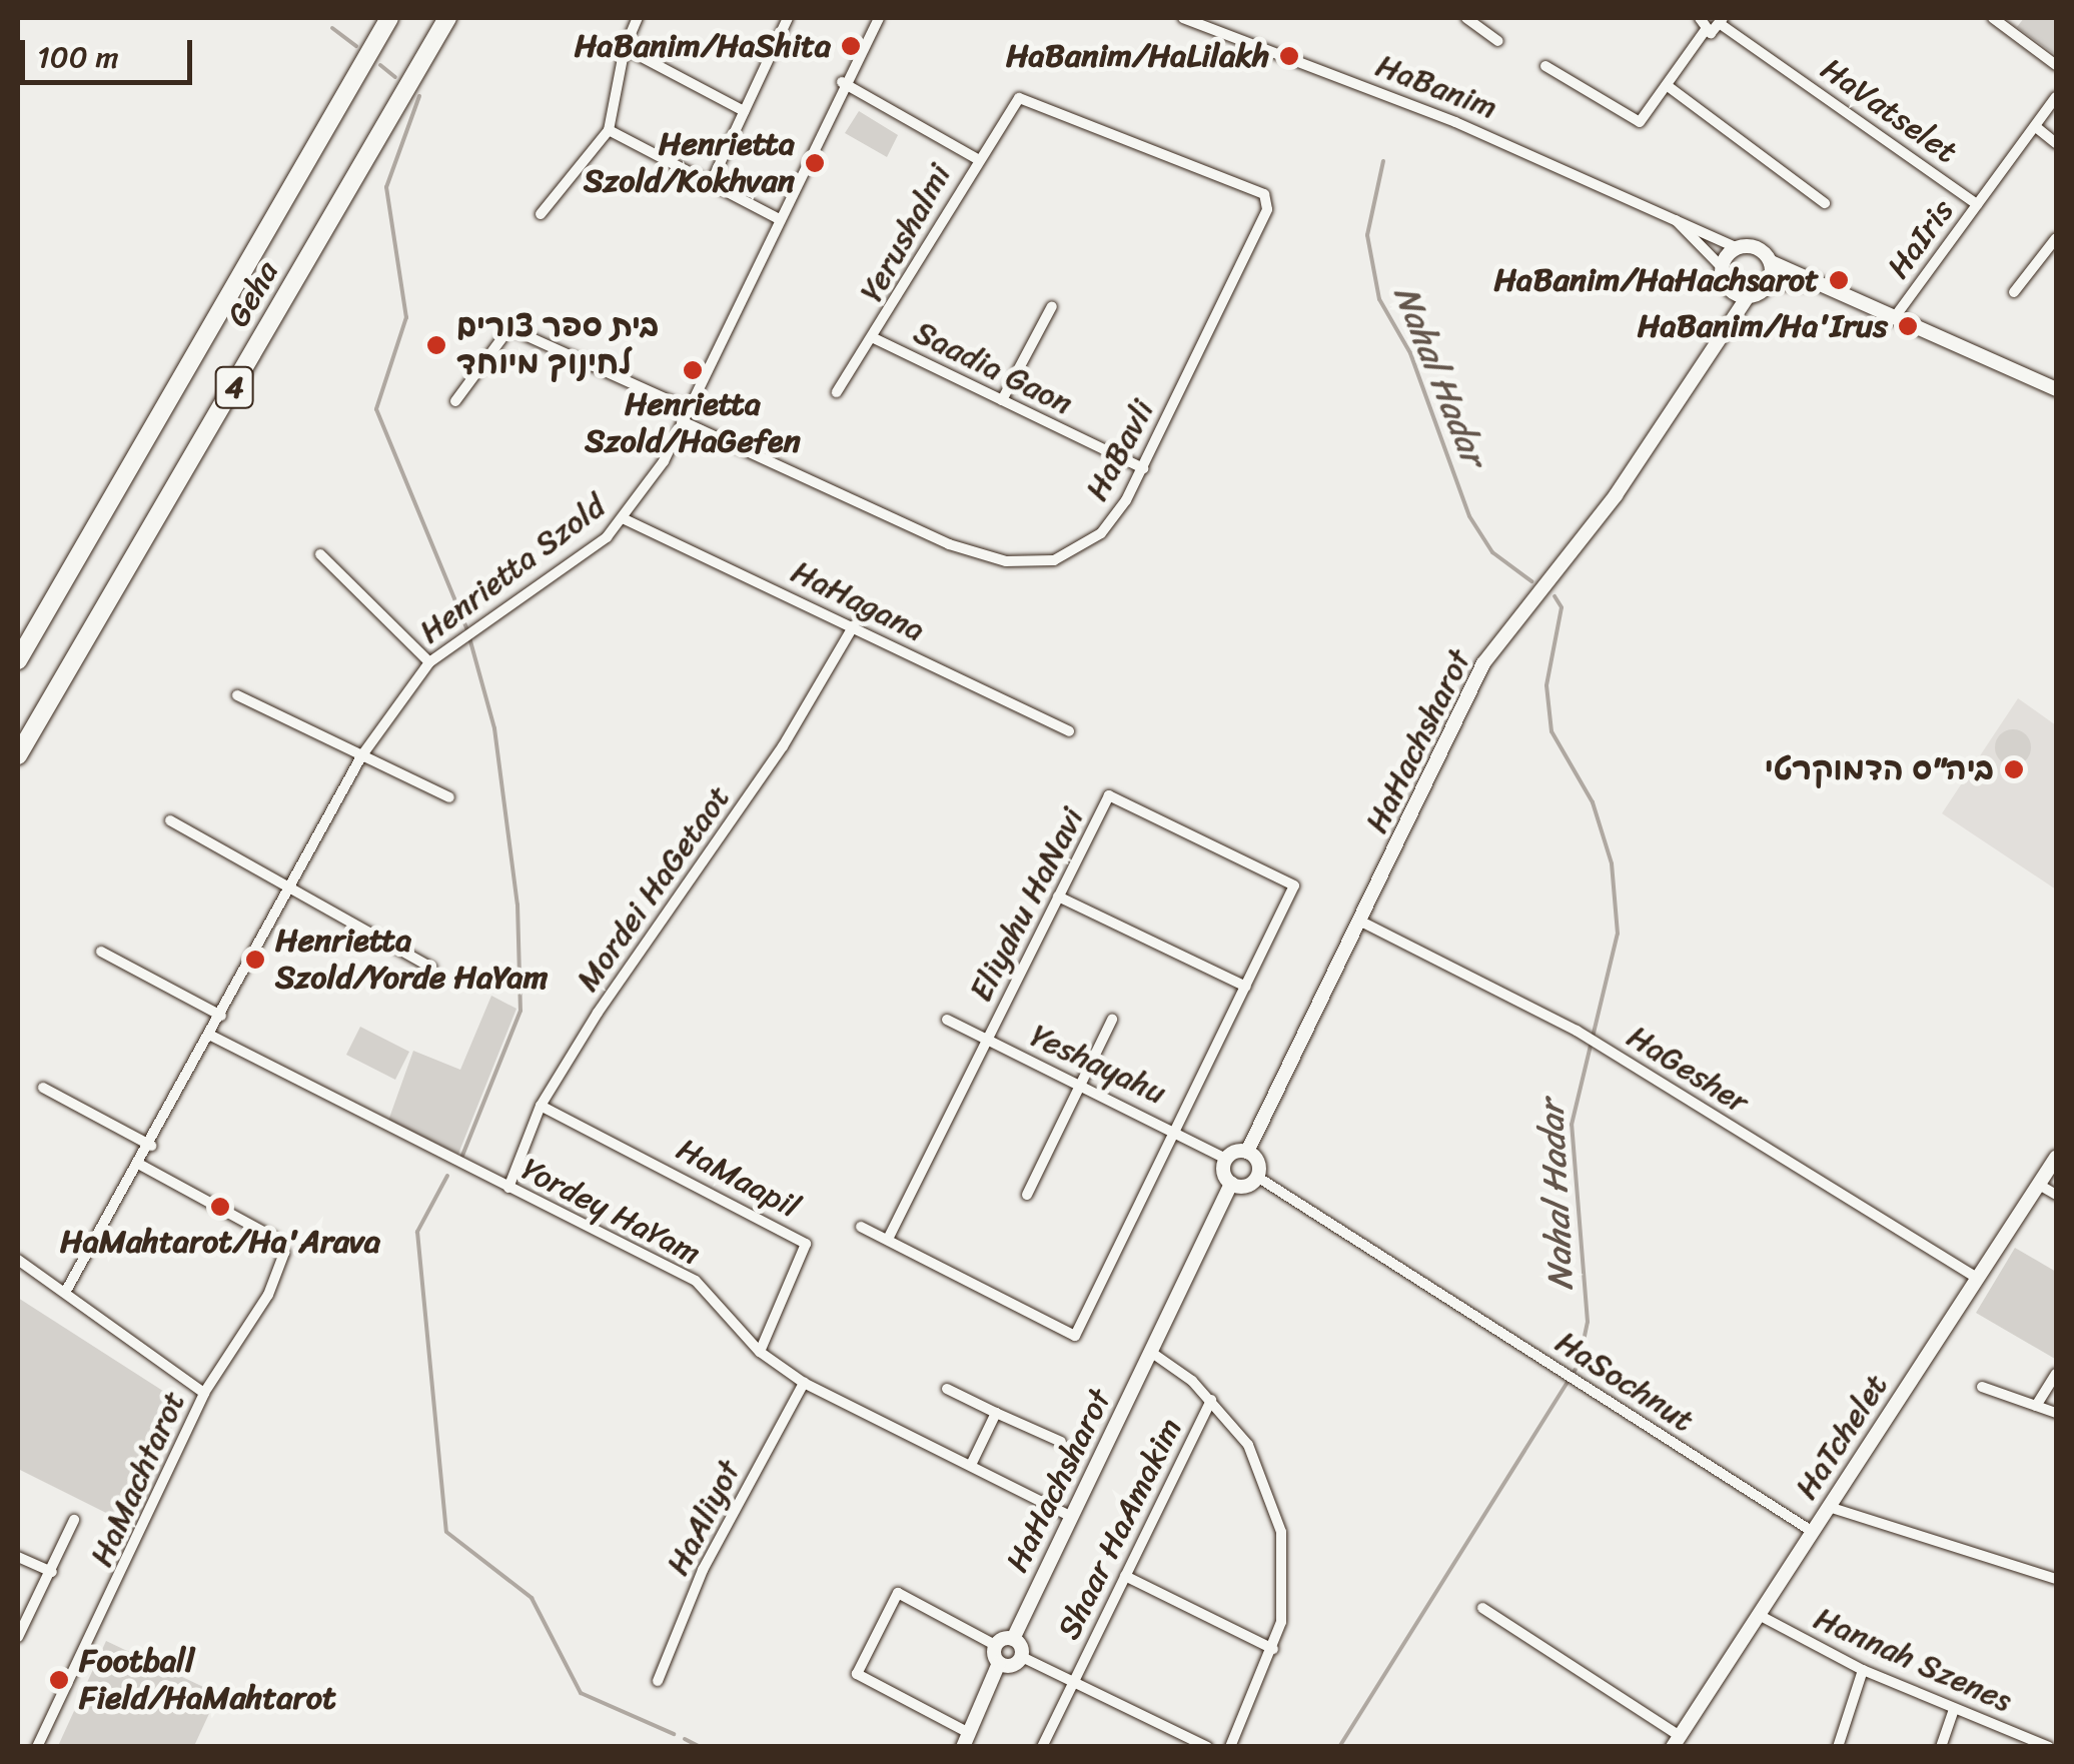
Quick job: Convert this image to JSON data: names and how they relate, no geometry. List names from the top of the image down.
{
  "streets": {
    "highway": ["Geha", "4"],
    "street": [
      "HaBanim",
      "HaVatselet",
      "Yerushalmi",
      "HaIris",
      "Saadia Gaon",
      "HaBavli",
      "Henrietta Szold",
      "HaHagana",
      "HaHachsharot",
      "Mordei HaGetaot",
      "Eliyahu HaNavi",
      "Yeshayahu",
      "HaGesher",
      "HaMaapil",
      "Yordey HaYam",
      "HaSochnut",
      "HaTchelet",
      "HaMachtarot",
      "HaAliyot",
      "Shaar HaAmakim",
      "Hannah Szenes"
    ]
  },
  "crossings": [
    ["HaBanim", "HaHachsharot"],
    ["HaVatselet", "HaIris"],
    ["Yerushalmi", "Saadia Gaon"],
    ["Yerushalmi", "HaBavli"],
    ["Saadia Gaon", "HaBavli"],
    ["HaBavli", "Henrietta Szold"],
    ["Henrietta Szold", "HaHagana"],
    ["Henrietta Szold", "Yordey HaYam"],
    ["Henrietta Szold", "HaMachtarot"],
    ["HaHagana", "Mordei HaGetaot"],
    ["HaHachsharot", "HaGesher"],
    ["HaHachsharot", "Yordey HaYam"],
    ["Mordei HaGetaot", "HaMaapil"],
    ["Mordei HaGetaot", "Yordey HaYam"],
    ["Eliyahu HaNavi", "Yeshayahu"],
    ["HaGesher", "HaTchelet"],
    ["HaMaapil", "Yordey HaYam"],
    ["Yordey HaYam", "HaAliyot"],
    ["HaSochnut", "HaTchelet"],
    ["HaTchelet", "Hannah Szenes"]
  ],
  "water": ["Nahal Hadar"],
  "places": [
    "HaBanim/HaShita",
    "HaBanim/HaLilakh",
    "Henrietta Szold/Kokhvan",
    "HaBanim/HaHachsarot",
    "HaBanim/Ha'Irus",
    "בית ספר צורים לחינוך מיוחד",
    "Henrietta Szold/HaGefen",
    "ביה\"ס הדמוקרטי",
    "Henrietta Szold/Yorde HaYam",
    "HaMahtarot/Ha'Arava",
    "Football Field/HaMahtarot"
  ],
  "scale_bar": "100 m"
}
